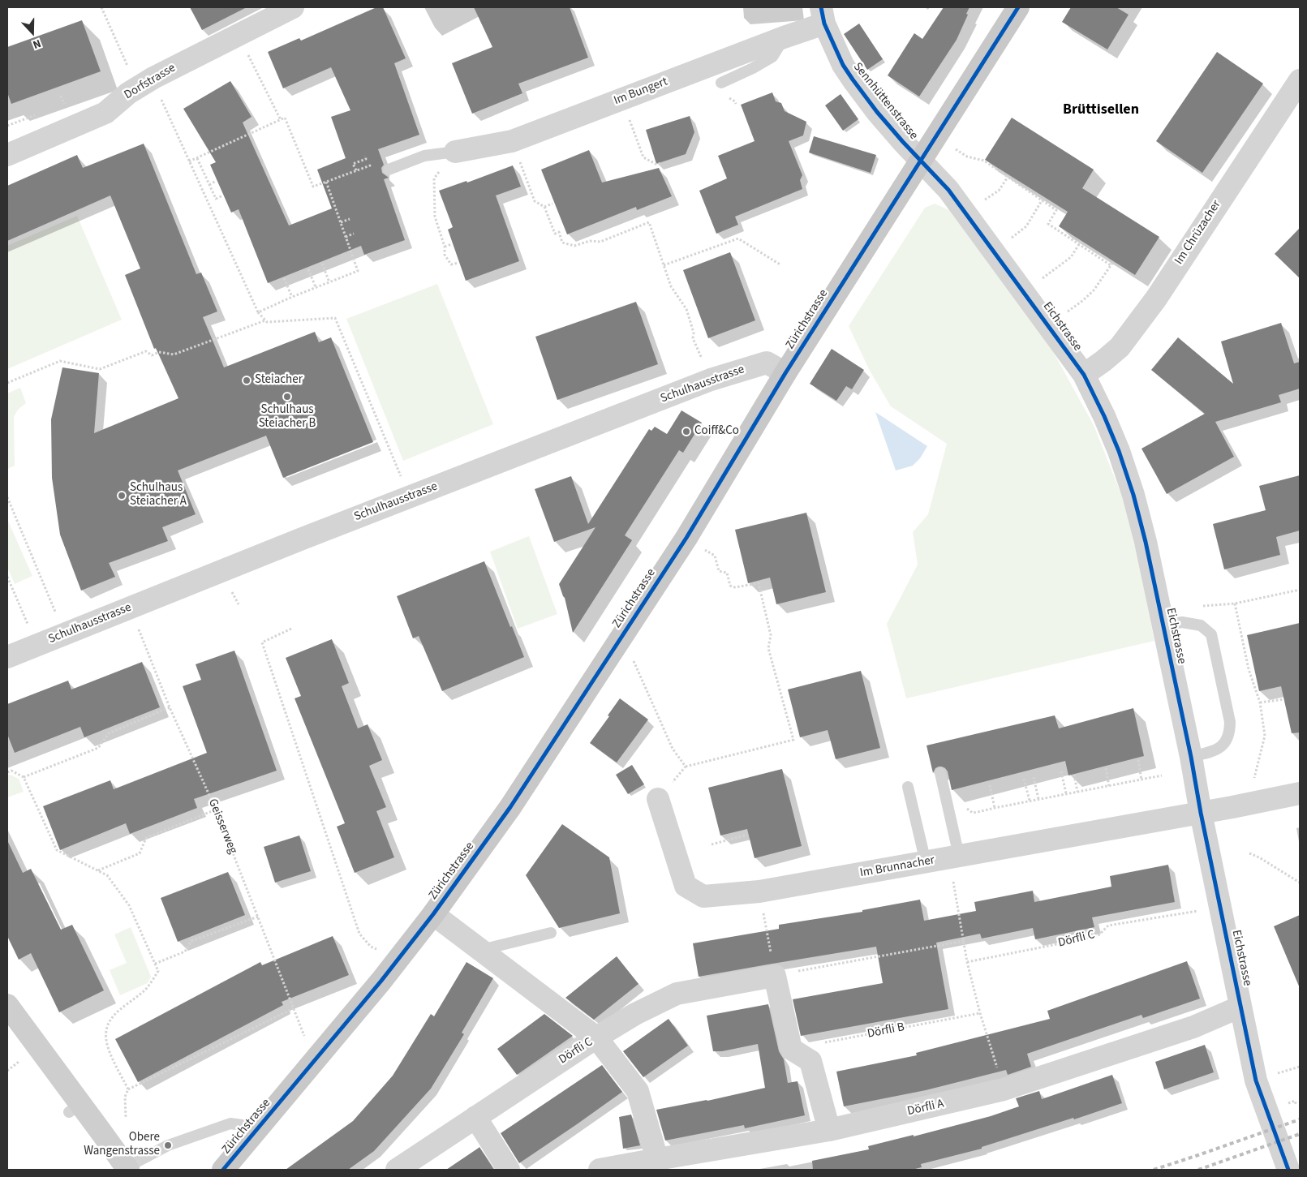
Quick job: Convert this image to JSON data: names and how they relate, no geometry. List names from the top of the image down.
{
  "streets": {
    "main road": ["Zürichstrasse"],
    "street": [
      "Dorfstrasse",
      "Im Bungert",
      "Sennhüttenstrasse",
      "Im Chrüzacher",
      "Eichstrasse",
      "Schulhausstrasse",
      "Im Brunnacher",
      "Dörfli C",
      "Dörfli A"
    ],
    "path": ["Geisserweg", "Dörfli B"]
  },
  "crossings": [
    ["Im Bungert", "Sennhüttenstrasse"],
    ["Sennhüttenstrasse", "Zürichstrasse"],
    ["Sennhüttenstrasse", "Eichstrasse"],
    ["Im Chrüzacher", "Eichstrasse"],
    ["Zürichstrasse", "Eichstrasse"],
    ["Zürichstrasse", "Schulhausstrasse"],
    ["Eichstrasse", "Im Brunnacher"],
    ["Eichstrasse", "Dörfli A"]
  ],
  "districts": ["Brüttisellen"],
  "places": [
    "Steiacher",
    "Schulhaus Steiacher B",
    "Coiff&Co",
    "Schulhaus Steiacher A",
    "Obere Wangenstrasse"
  ],
  "north": "bottom"
}
